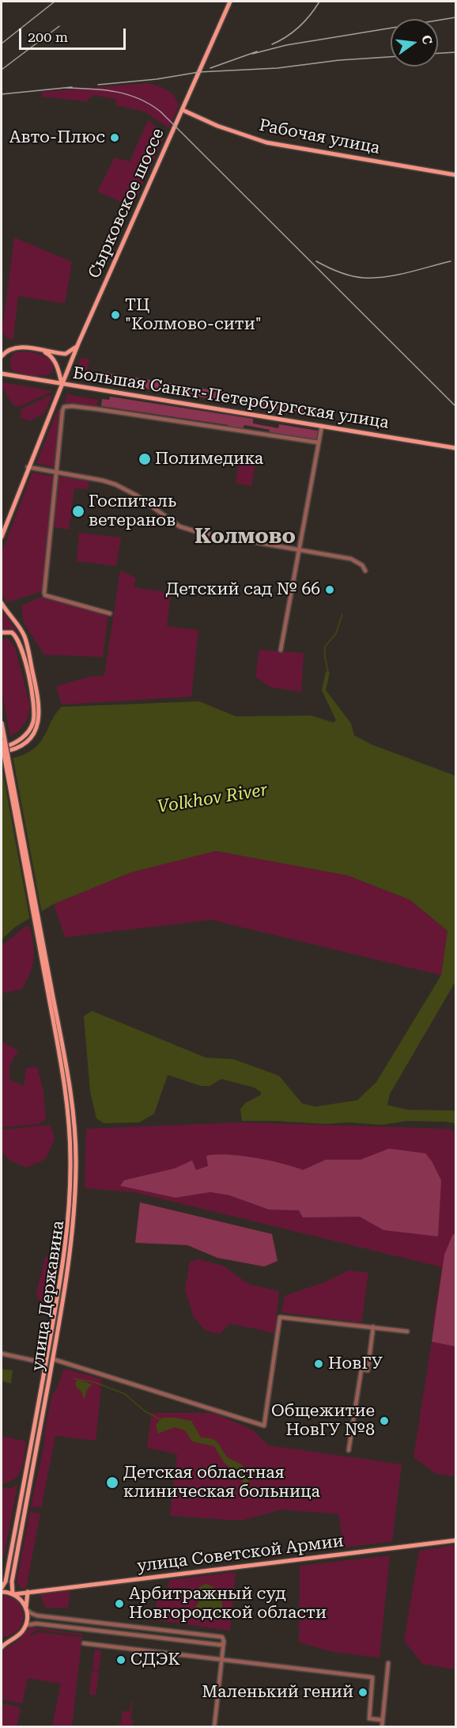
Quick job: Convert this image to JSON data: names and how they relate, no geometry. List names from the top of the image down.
{
  "streets": {
    "main road": [
      "Рабочая улица",
      "Сырковское шоссе",
      "Большая Санкт-Петербургская улица",
      "улица Державина",
      "улица Советской Армии"
    ]
  },
  "crossings": [
    ["Рабочая улица", "Сырковское шоссе"],
    ["Сырковское шоссе", "Большая Санкт-Петербургская улица"],
    ["улица Державина", "улица Советской Армии"]
  ],
  "districts": ["Колмово"],
  "water": ["Volkhov River"],
  "places": [
    "Авто-Плюс",
    "ТЦ \"Колмово-сити\"",
    "Полимедика",
    "Госпиталь ветеранов",
    "Детский сад № 66",
    "НовГУ",
    "Общежитие НовГУ №8",
    "Детская областная клиническая больница",
    "Арбитражный суд Новгородской области",
    "СДЭК",
    "Маленький гений"
  ],
  "scale_bar": "200 m",
  "north": "right"
}
